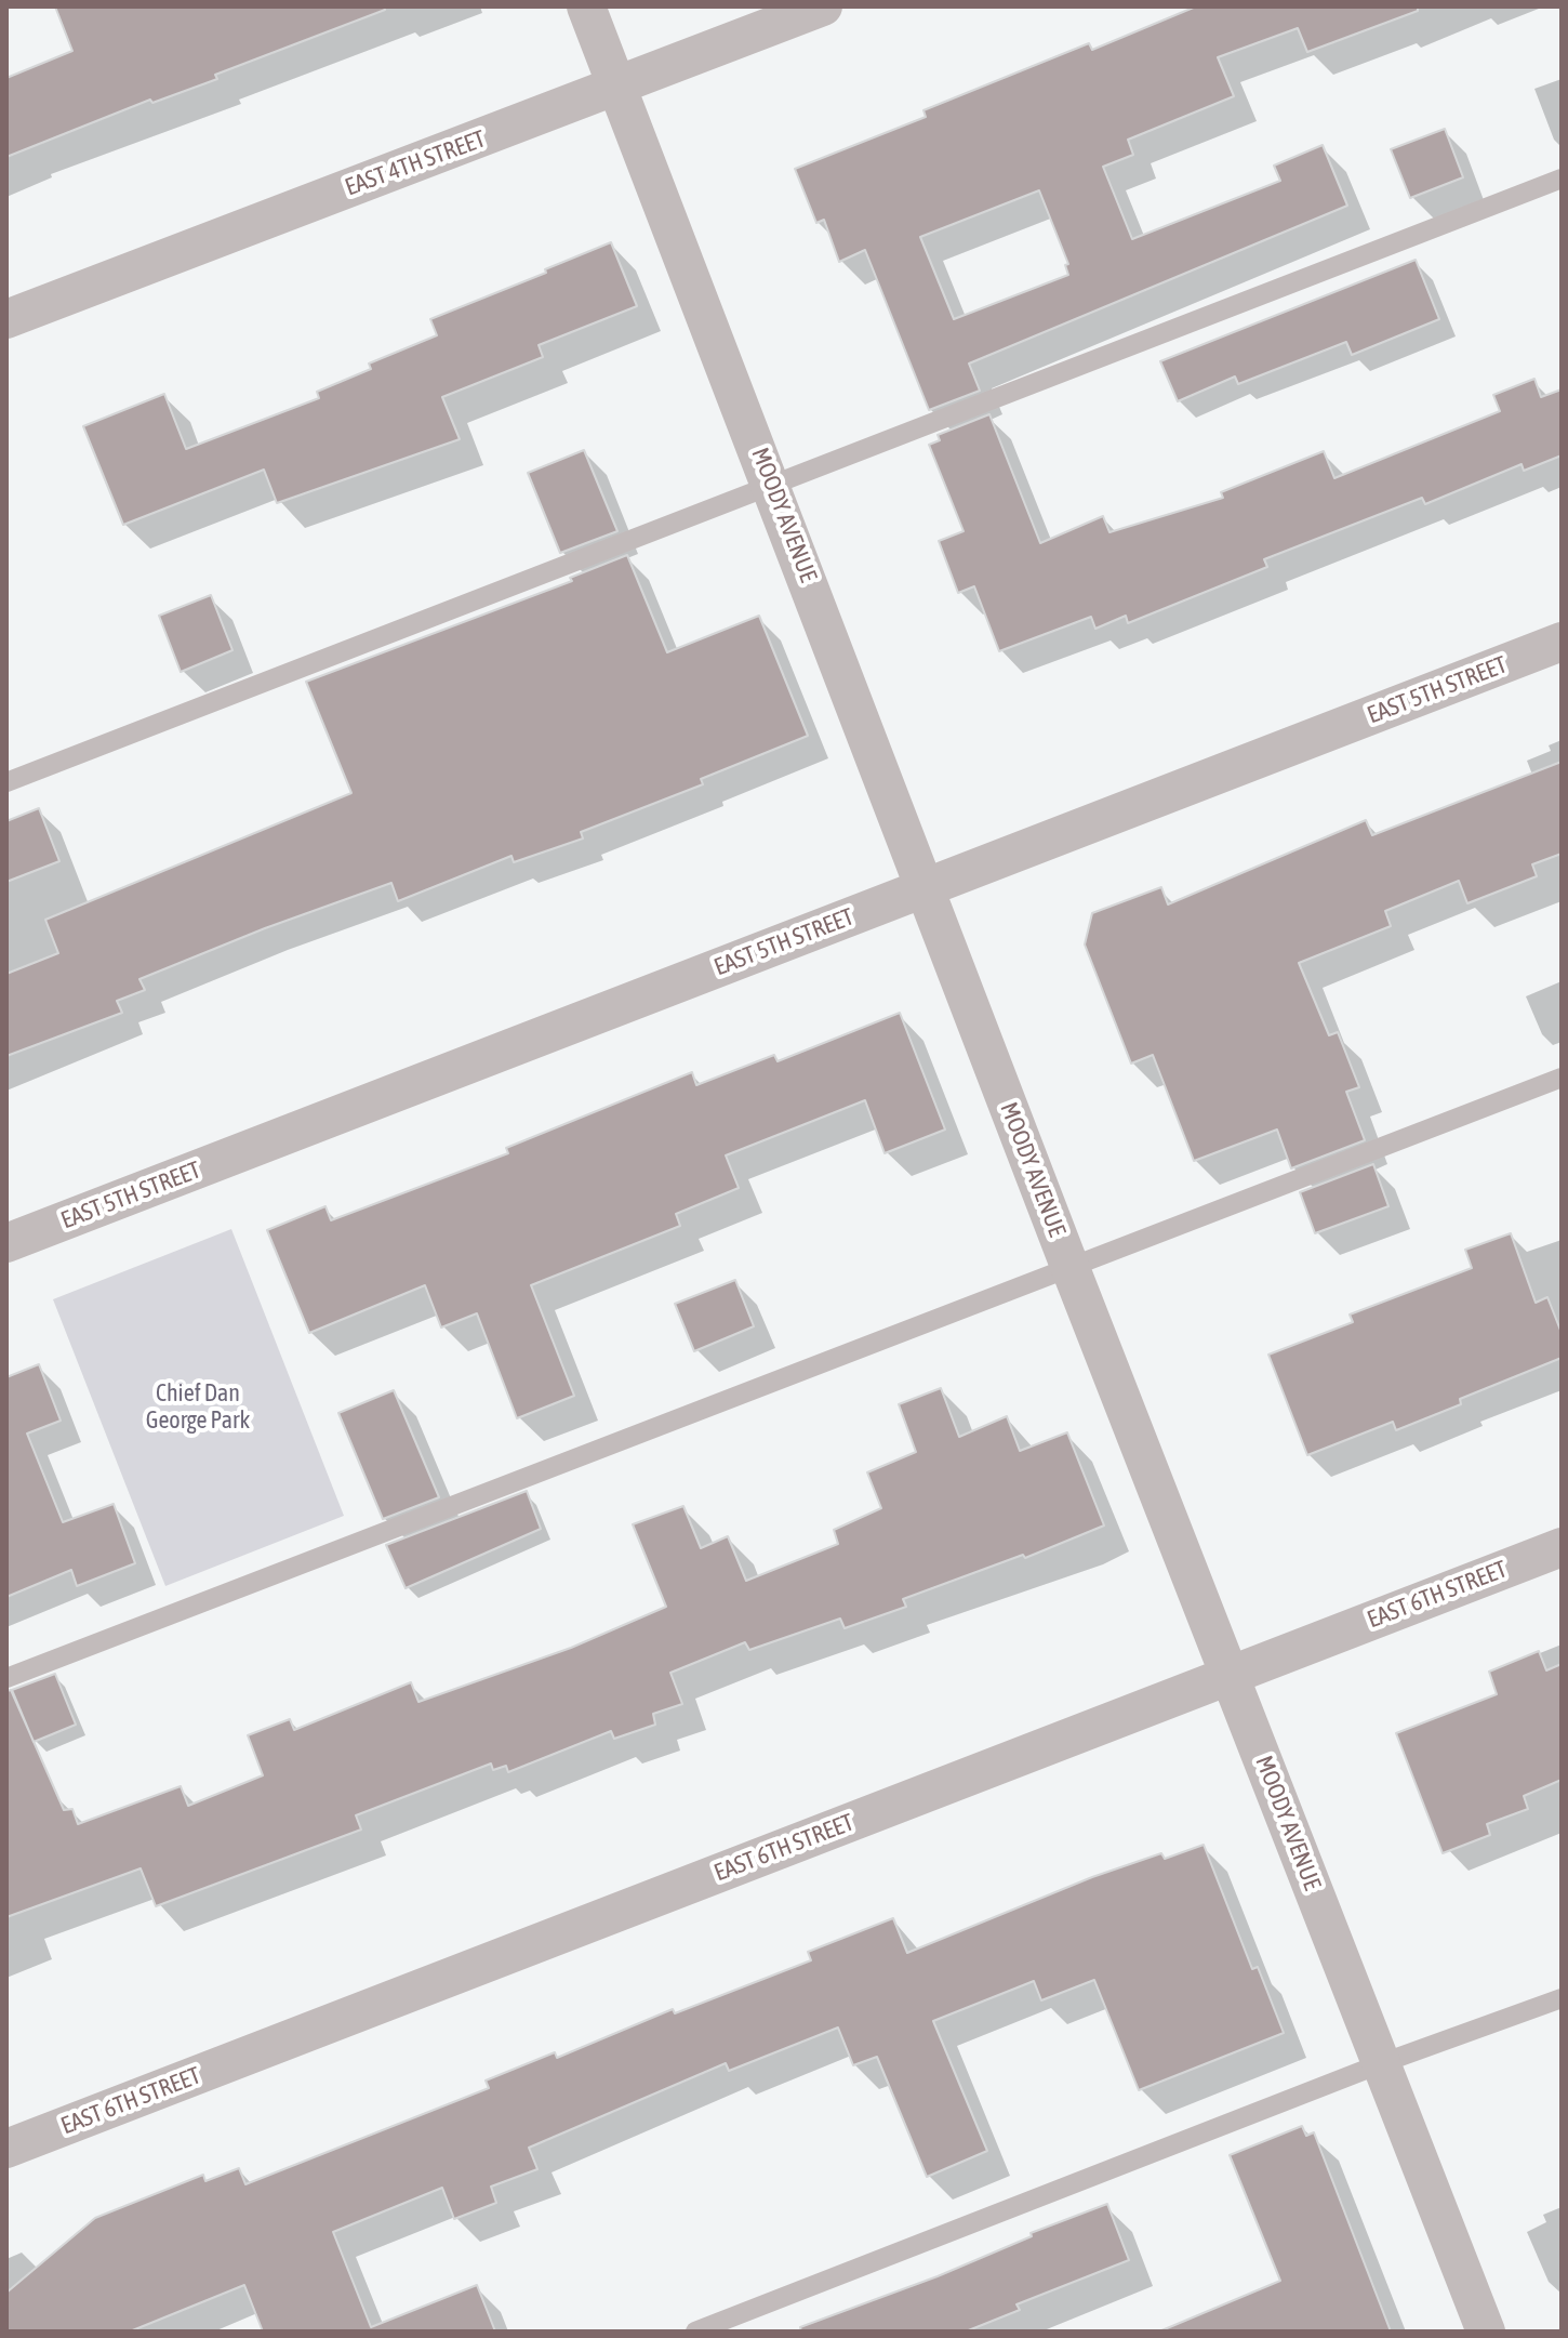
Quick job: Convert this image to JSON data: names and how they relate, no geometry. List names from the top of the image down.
{
  "streets": {
    "street": [
      "EAST 4TH STREET",
      "MOODY AVENUE",
      "EAST 5TH STREET",
      "EAST 6TH STREET"
    ]
  },
  "crossings": [
    ["EAST 4TH STREET", "MOODY AVENUE"],
    ["MOODY AVENUE", "EAST 5TH STREET"],
    ["MOODY AVENUE", "EAST 6TH STREET"]
  ],
  "parks": ["Chief Dan George Park"]
}
